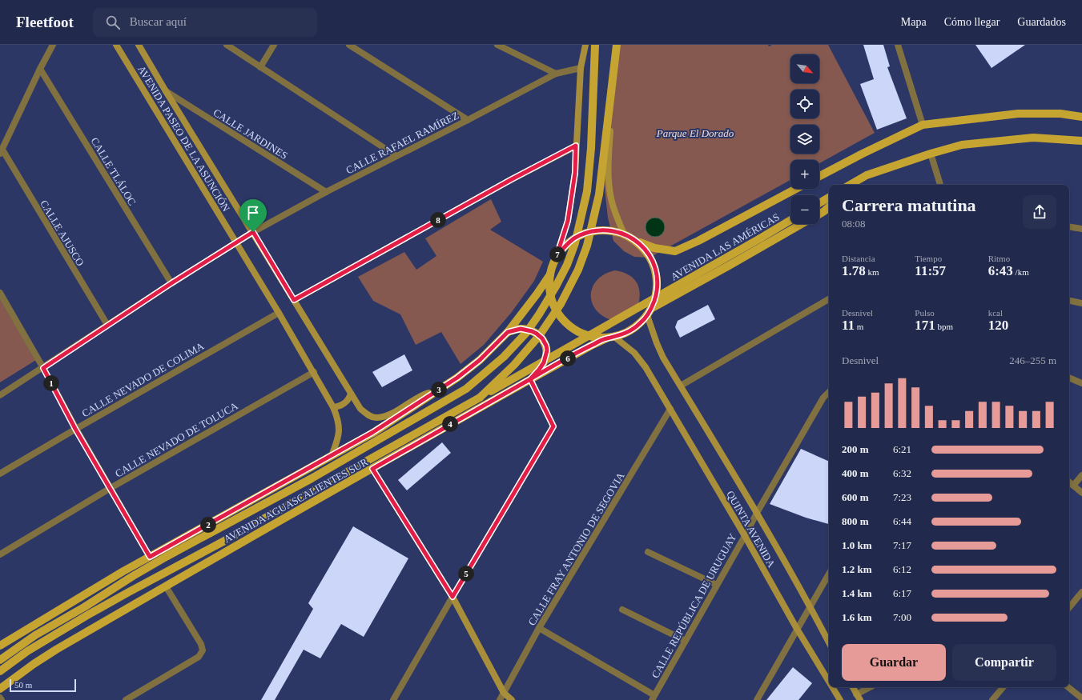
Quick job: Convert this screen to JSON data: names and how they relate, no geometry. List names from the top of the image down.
{
  "streets": {
    "main road": ["AVENIDA LAS AMÉRICAS", "AVENIDA AGUASCALIENTES SUR"],
    "street": [
      "CALLE JARDINES",
      "AVENIDA PASEO DE LA ASUNCIÓN",
      "CALLE RAFAEL RAMÍREZ",
      "CALLE TLÁLOC",
      "CALLE AJUSCO",
      "CALLE NEVADO DE COLIMA",
      "CALLE NEVADO DE TOLUCA",
      "QUINTA AVENIDA",
      "CALLE FRAY ANTONIO DE SEGOVIA",
      "CALLE REPÚBLICA DE URUGUAY"
    ]
  },
  "crossings": [
    ["CALLE JARDINES", "AVENIDA PASEO DE LA ASUNCIÓN"],
    ["CALLE JARDINES", "CALLE RAFAEL RAMÍREZ"],
    ["AVENIDA PASEO DE LA ASUNCIÓN", "CALLE RAFAEL RAMÍREZ"],
    ["AVENIDA PASEO DE LA ASUNCIÓN", "CALLE NEVADO DE COLIMA"],
    ["AVENIDA PASEO DE LA ASUNCIÓN", "CALLE NEVADO DE TOLUCA"],
    ["AVENIDA PASEO DE LA ASUNCIÓN", "AVENIDA AGUASCALIENTES SUR"],
    ["CALLE RAFAEL RAMÍREZ", "CALLE TLÁLOC"],
    ["CALLE RAFAEL RAMÍREZ", "CALLE AJUSCO"],
    ["CALLE RAFAEL RAMÍREZ", "AVENIDA AGUASCALIENTES SUR"],
    ["AVENIDA LAS AMÉRICAS", "AVENIDA AGUASCALIENTES SUR"],
    ["AVENIDA AGUASCALIENTES SUR", "QUINTA AVENIDA"],
    ["QUINTA AVENIDA", "CALLE FRAY ANTONIO DE SEGOVIA"],
    ["QUINTA AVENIDA", "CALLE REPÚBLICA DE URUGUAY"]
  ],
  "parks": ["Parque El Dorado"],
  "scale_bar": "50 m",
  "north": "bottom right",
  "page": {
    "header": "Fleetfoot",
    "search": "Buscar aquí",
    "nav": ["Mapa", "Cómo llegar", "Guardados"],
    "map_buttons": ["+", "−"],
    "heading": ["Carrera matutina", "08:08"],
    "pins": [
      "8",
      "7",
      "6",
      "1",
      "3",
      "4",
      "2",
      "5"
    ],
    "stats": [
      ["Distancia", "1.78 km"],
      ["Tiempo", "11:57"],
      ["Ritmo", "6:43 /km"],
      ["Desnivel", "11 m"],
      ["Pulso", "171 bpm"],
      ["kcal", "120"]
    ],
    "chart": ["Desnivel", "246–255 m"],
    "list": [
      {
        "name": "200 m",
        "note": "6:21"
      },
      {
        "name": "400 m",
        "note": "6:32"
      },
      {
        "name": "600 m",
        "note": "7:23"
      },
      {
        "name": "800 m",
        "note": "6:44"
      },
      {
        "name": "1.0 km",
        "note": "7:17"
      },
      {
        "name": "1.2 km",
        "note": "6:12"
      },
      {
        "name": "1.4 km",
        "note": "6:17"
      },
      {
        "name": "1.6 km",
        "note": "7:00"
      }
    ],
    "buttons": ["Guardar", "Compartir"],
    "scale": "50 m"
  }
}
